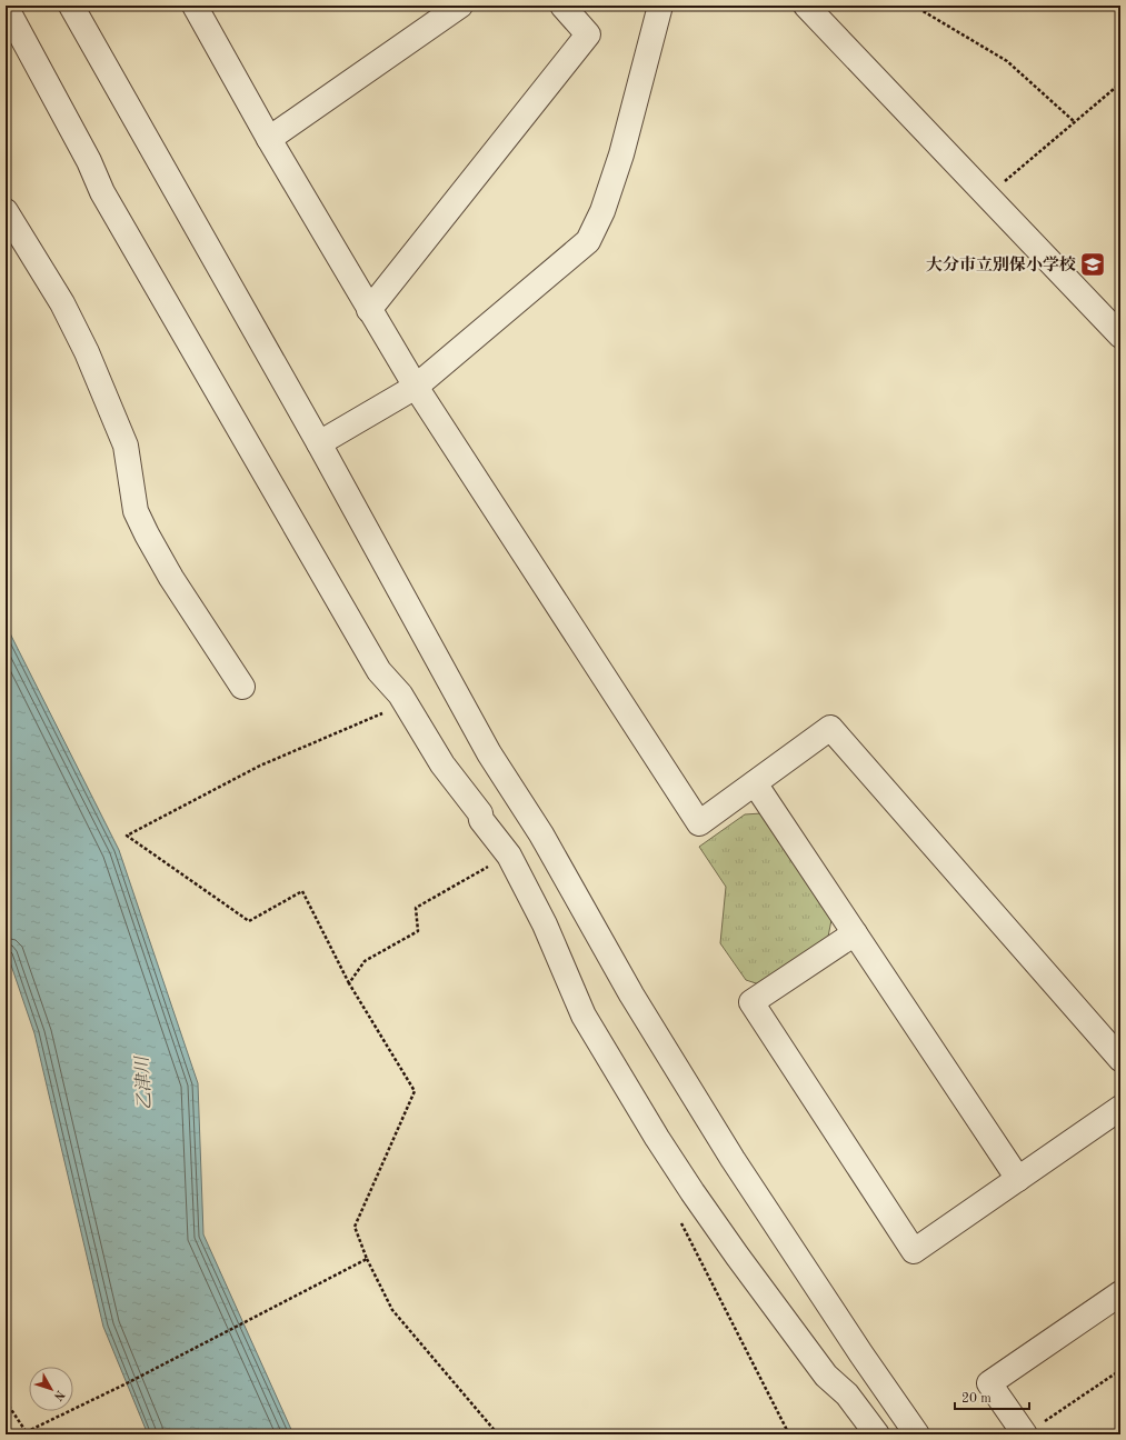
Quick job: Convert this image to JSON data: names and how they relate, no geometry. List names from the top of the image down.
{
  "water": ["乙津川"],
  "places": {
    "school or university": ["大分市立別保小学校"]
  },
  "scale_bar": "20 m",
  "north": "bottom right"
}
